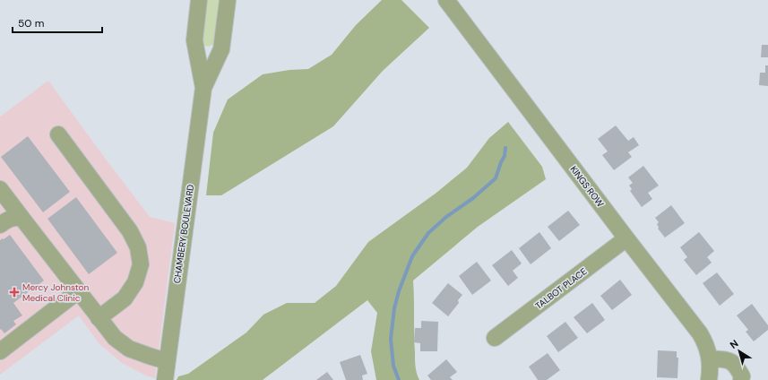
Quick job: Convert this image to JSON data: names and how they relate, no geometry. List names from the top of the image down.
{
  "streets": {
    "street": ["KINGS ROW", "CHAMBERY BOULEVARD", "TALBOT PLACE"]
  },
  "crossings": [
    ["KINGS ROW", "TALBOT PLACE"]
  ],
  "places": {
    "health": ["Mercy Johnston Medical Clinic"]
  },
  "scale_bar": "50 m",
  "north": "top left"
}
